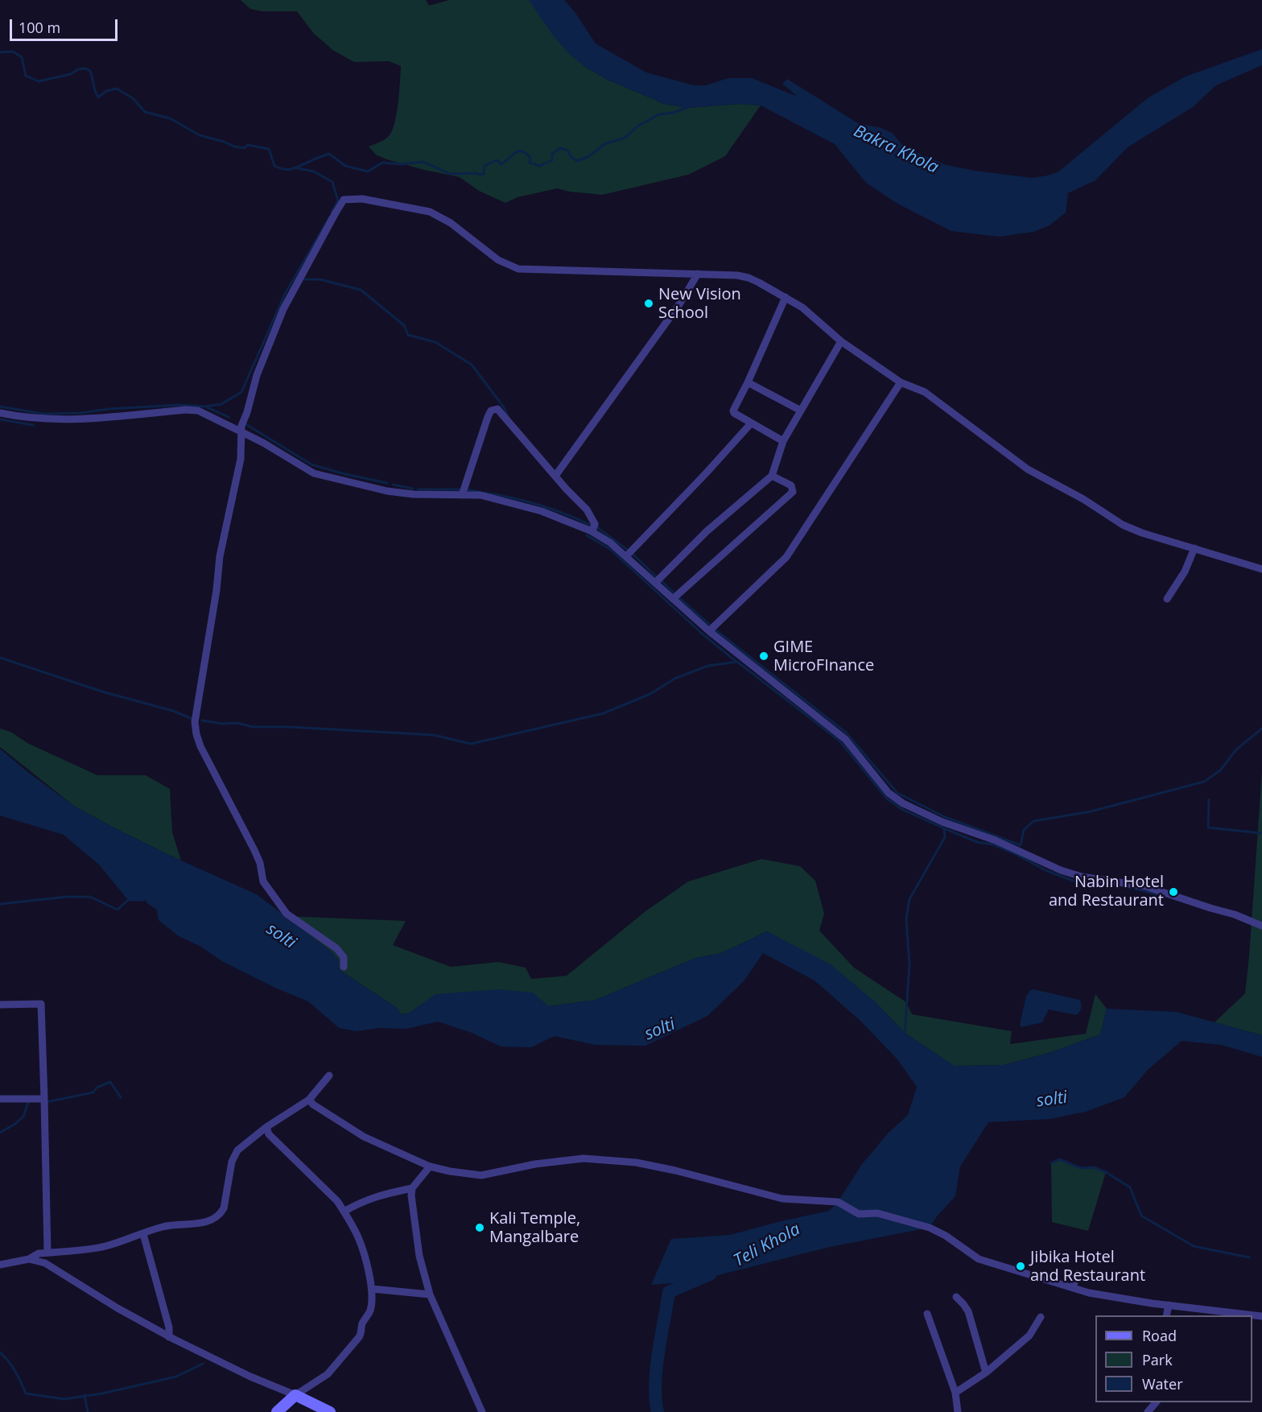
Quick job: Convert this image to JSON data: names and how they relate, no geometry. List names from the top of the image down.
{
  "water": ["Bakra Khola", "solti", "Teli Khola"],
  "places": [
    "New Vision School",
    "GIME MicroFInance",
    "Nabin Hotel and Restaurant",
    "Kali Temple, Mangalbare",
    "Jibika Hotel and Restaurant"
  ],
  "legend": ["Road", "Park", "Water"],
  "scale_bar": "100 m"
}
